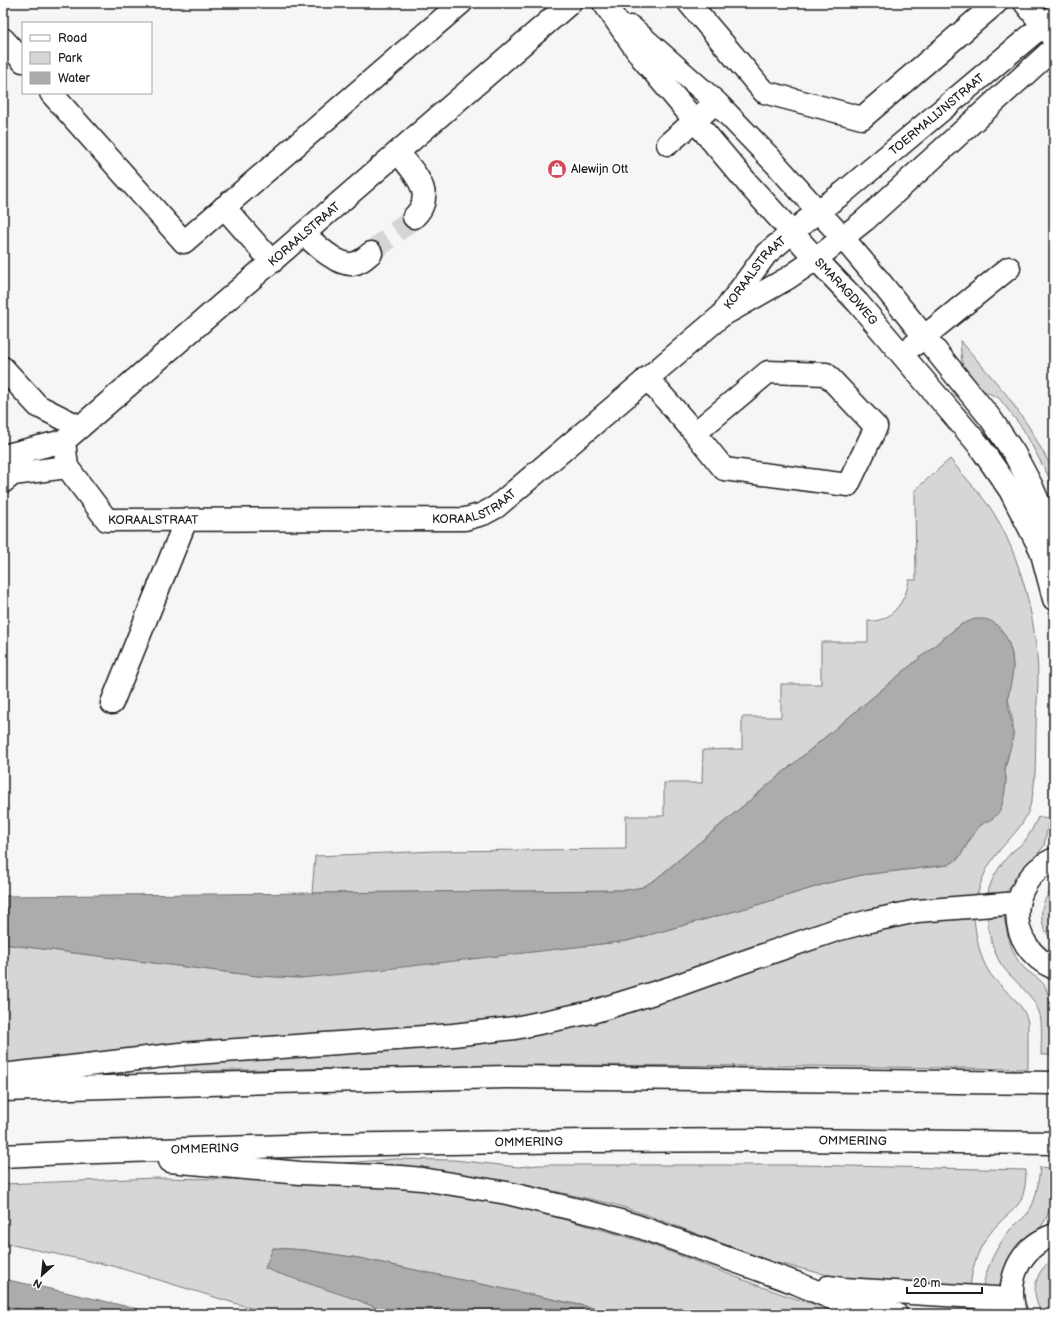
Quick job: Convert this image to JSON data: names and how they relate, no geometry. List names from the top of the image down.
{
  "streets": {
    "main road": [
      "TOERMALIJNSTRAAT",
      "KORAALSTRAAT",
      "SMARAGDWEG",
      "OMMERING"
    ]
  },
  "crossings": [
    ["TOERMALIJNSTRAAT", "KORAALSTRAAT"],
    ["TOERMALIJNSTRAAT", "SMARAGDWEG"],
    ["KORAALSTRAAT", "SMARAGDWEG"]
  ],
  "places": {
    "shop": ["Alewijn Ott"]
  },
  "legend": ["Road", "Park", "Water"],
  "scale_bar": "20 m",
  "north": "bottom left"
}
